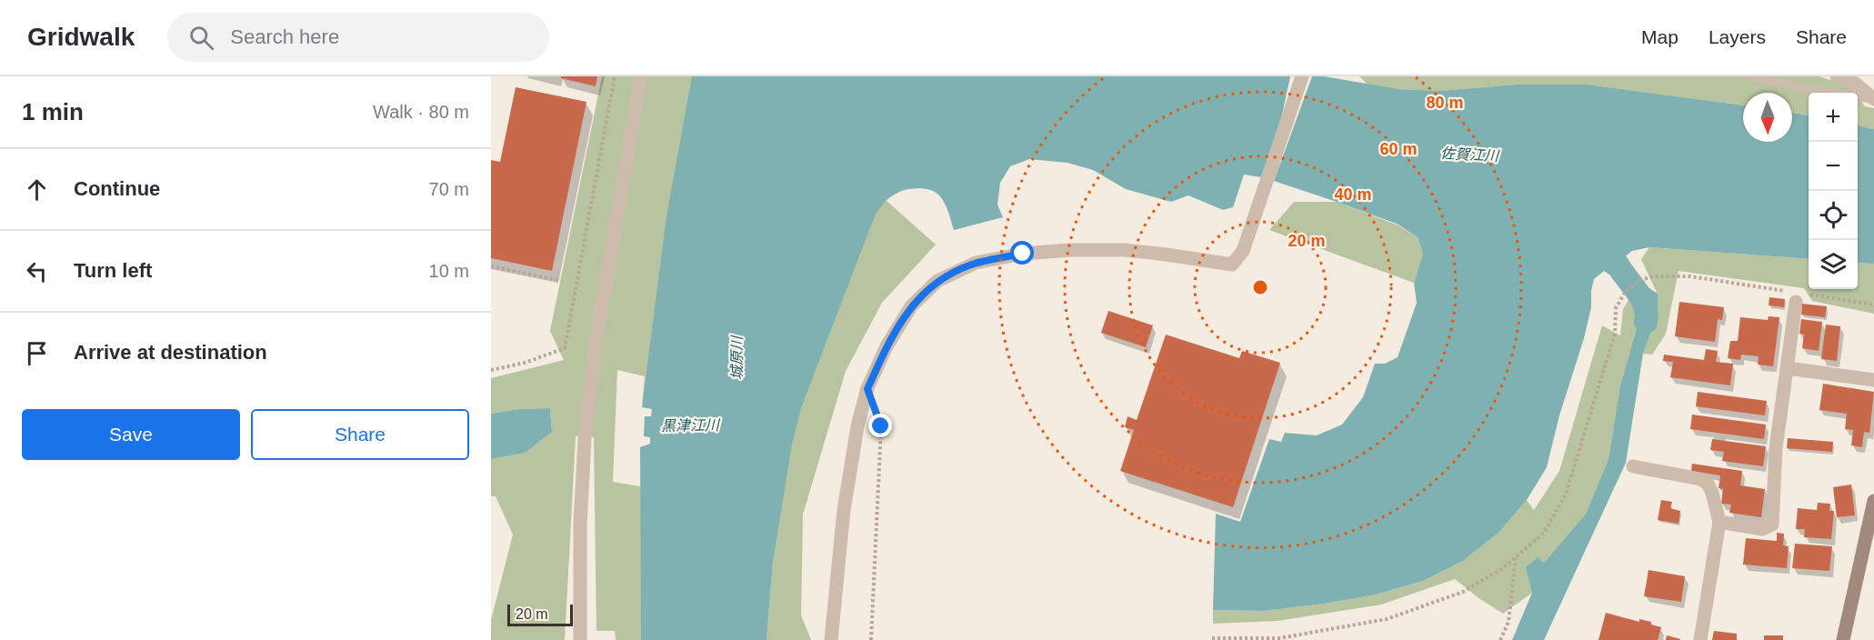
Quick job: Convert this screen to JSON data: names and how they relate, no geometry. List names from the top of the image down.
{
  "water": ["佐賀江川", "城原川", "黒津江川"],
  "scale_bar": "20 m",
  "north": "bottom",
  "page": {
    "header": "Gridwalk",
    "search": "Search here",
    "nav": ["Map", "Layers", "Share"],
    "heading": ["1 min", "Walk · 80 m"],
    "map_buttons": ["+", "−"],
    "list": [
      ["Continue", "70 m"],
      ["Turn left", "10 m"],
      "Arrive at destination"
    ],
    "buttons": ["Save", "Share"],
    "scale": "20 m"
  },
  "rings": [
    "80 m",
    "60 m",
    "40 m",
    "20 m"
  ]
}
